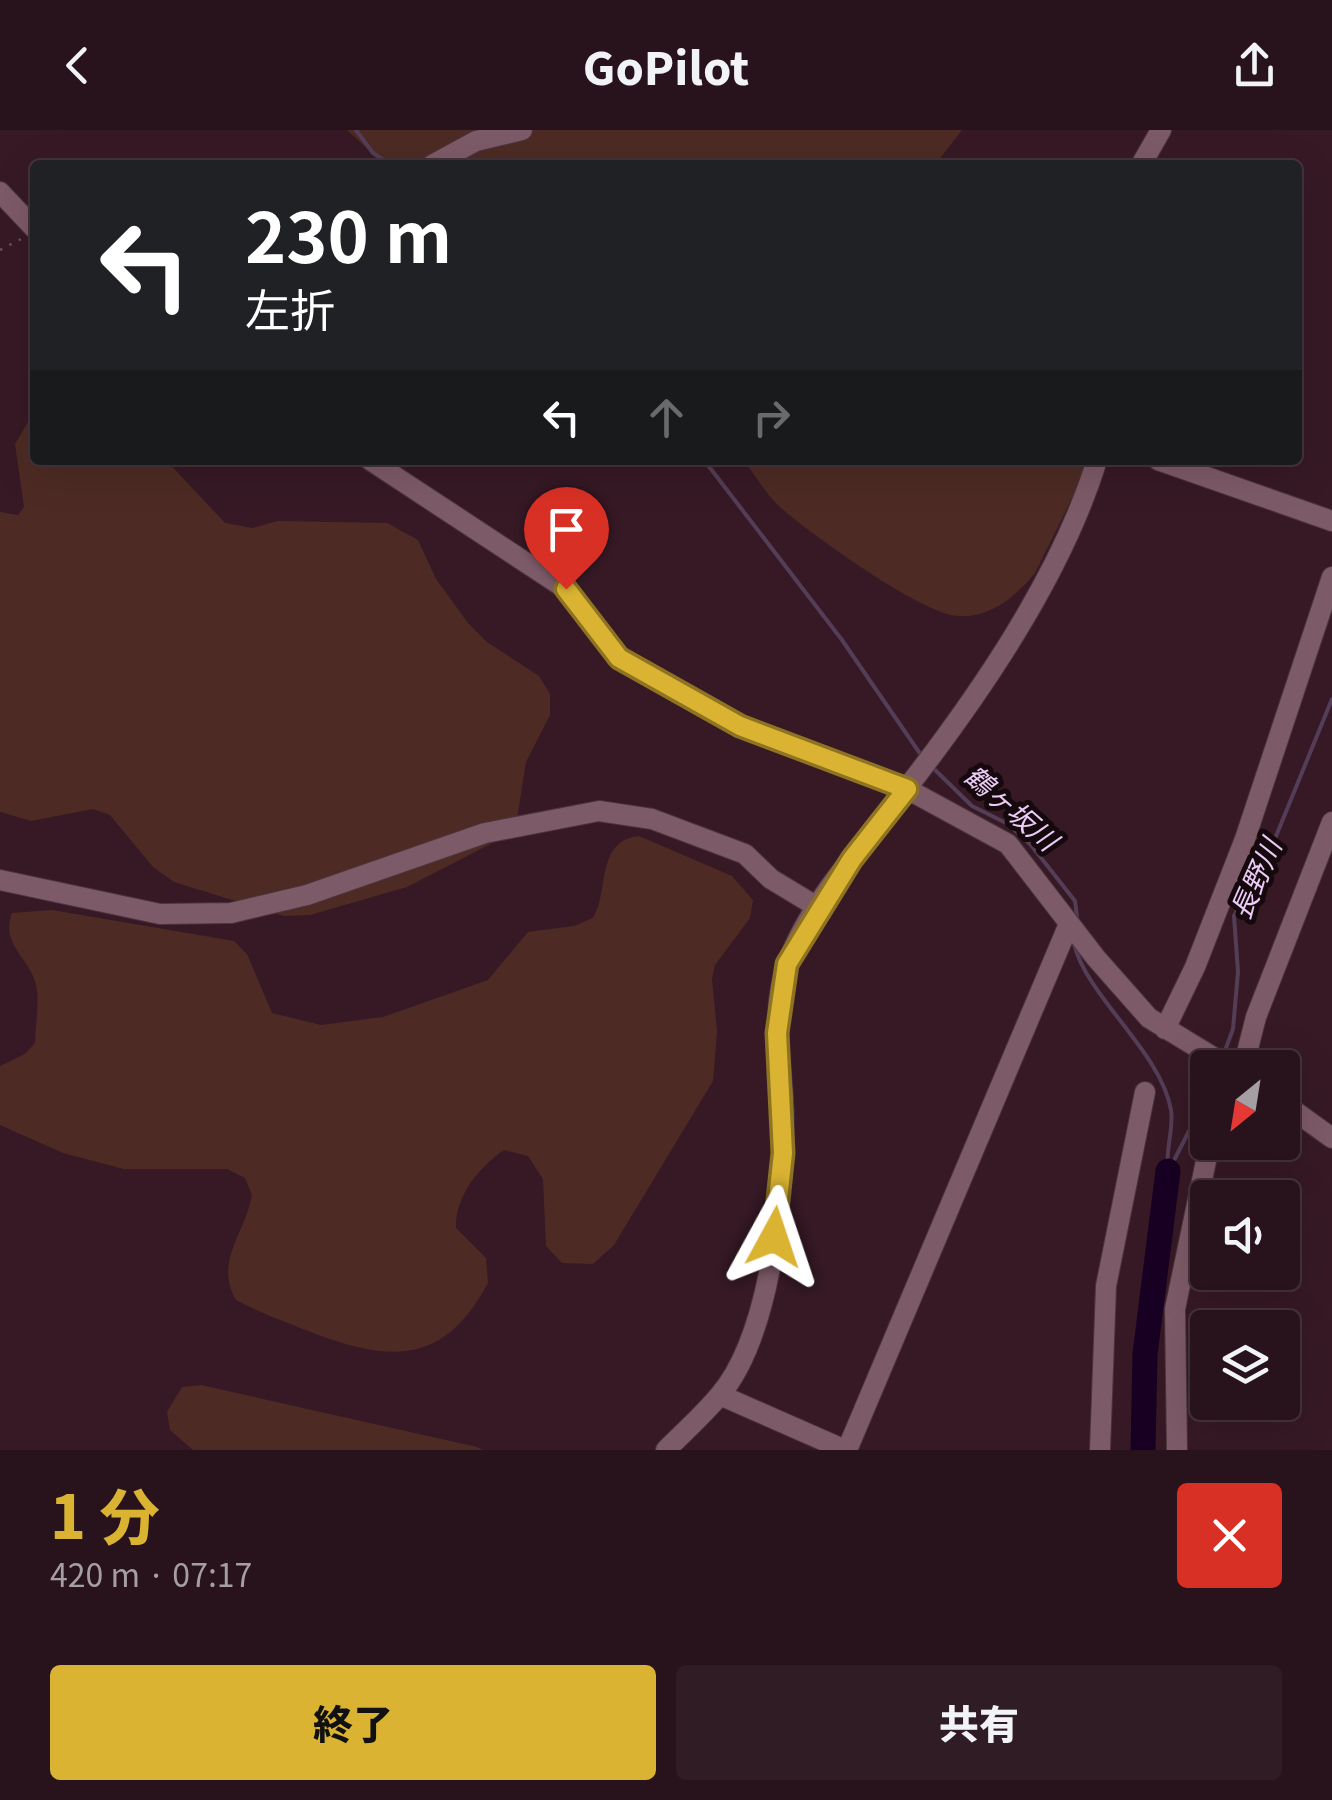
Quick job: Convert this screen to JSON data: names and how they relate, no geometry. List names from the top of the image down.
{
  "water": ["鶴ヶ坂川", "長野川"],
  "north": "bottom left",
  "page": {
    "header": "GoPilot",
    "turn": ["230 m", "左折"],
    "heading": ["1 分", "420 m · 07:17"],
    "buttons": ["終了", "共有"]
  }
}
